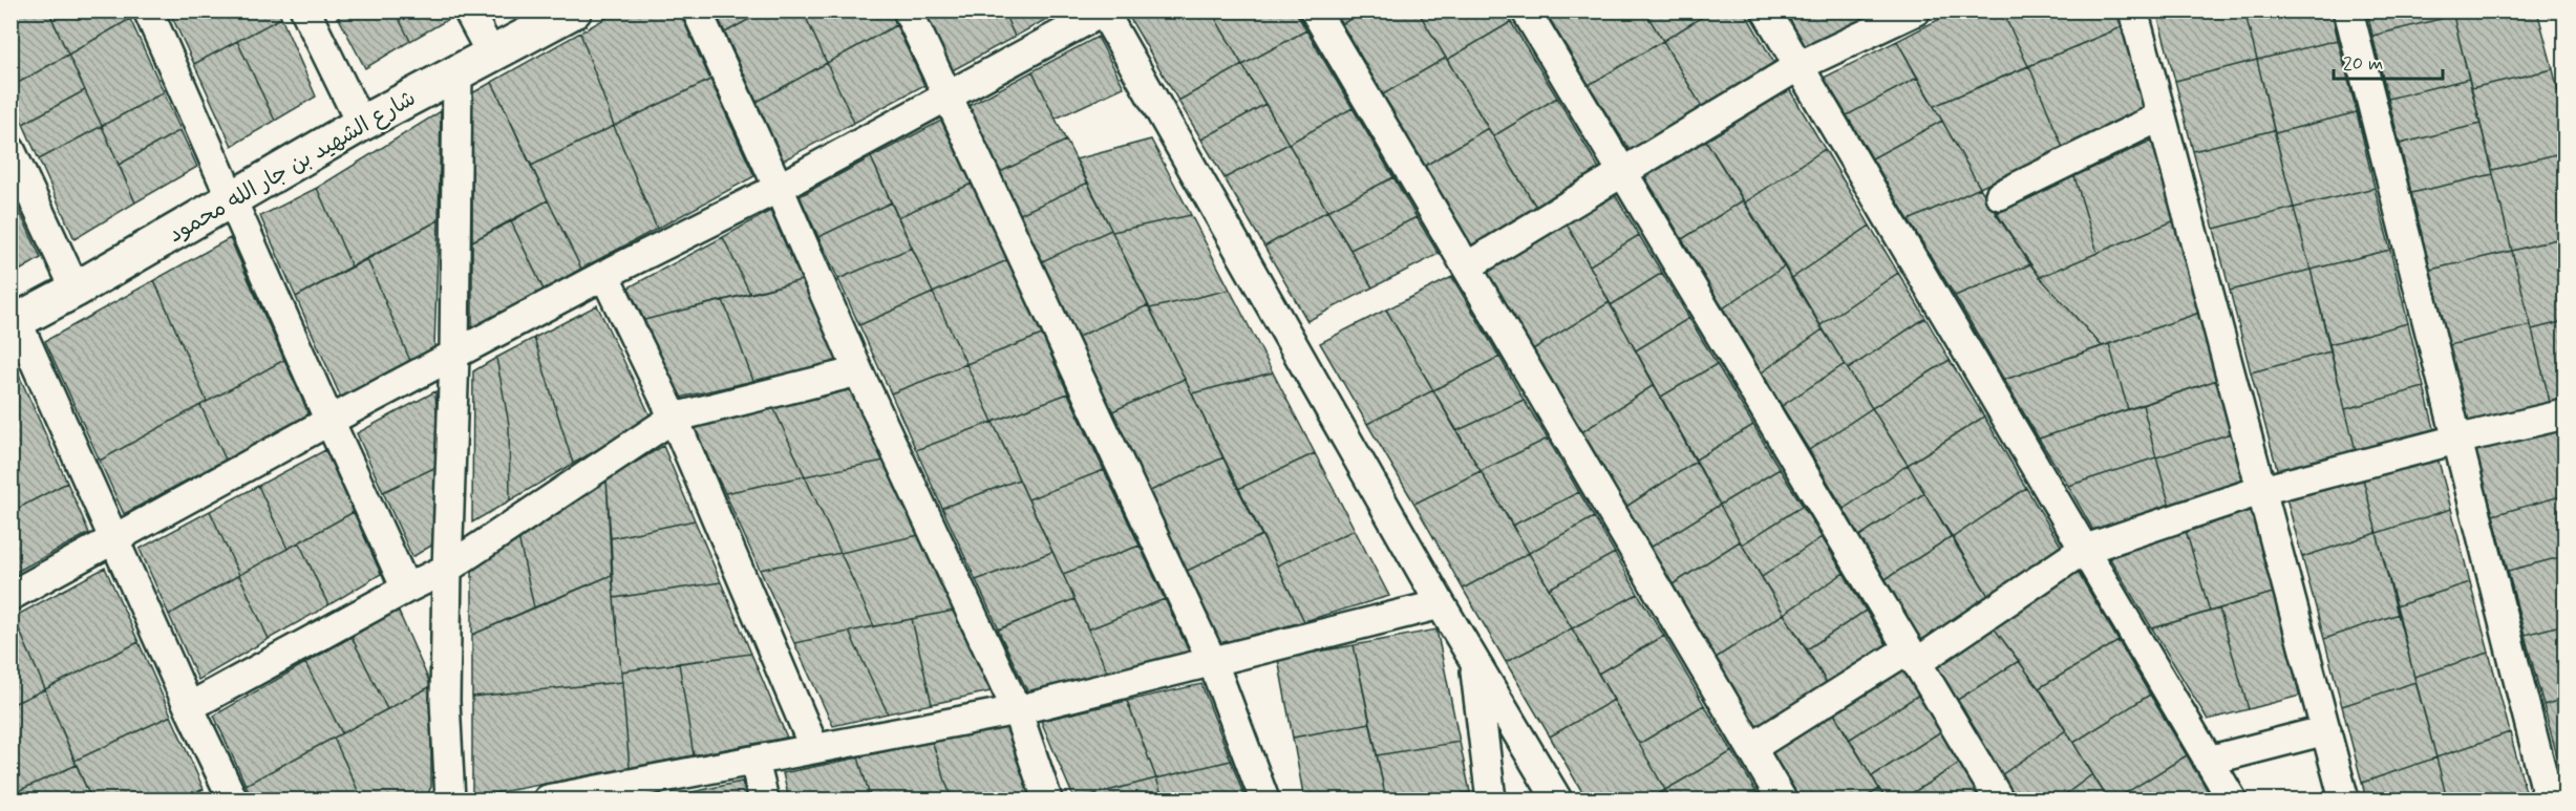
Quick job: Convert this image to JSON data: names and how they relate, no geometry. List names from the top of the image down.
{
  "streets": {
    "street": ["شارع الشهيد بن جار الله محمود"]
  },
  "scale_bar": "20 m"
}
